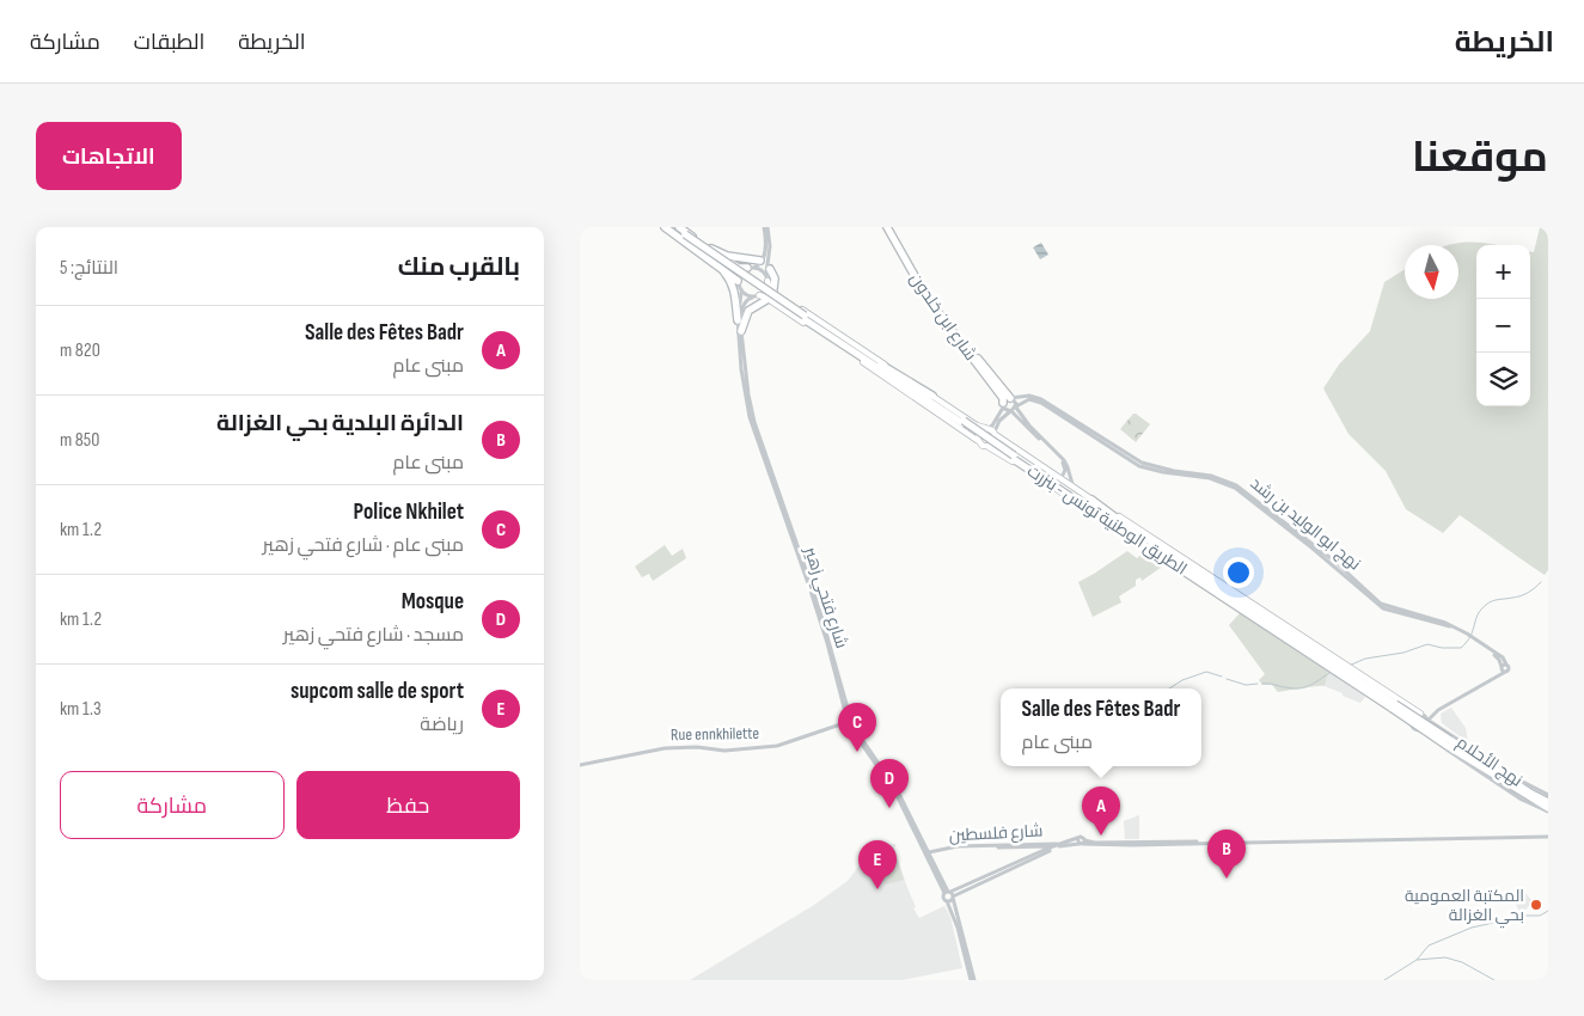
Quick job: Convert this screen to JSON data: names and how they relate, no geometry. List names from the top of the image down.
{
  "streets": {
    "highway": ["شارع ابن خلدون", "الطريق الوطنية تونس - بنزرت"],
    "street": [
      "نهج ابو الوليد بن رشد",
      "شارع فتحي زهير",
      "Rue ennkhilette",
      "نهج الأحلام",
      "شارع فلسطين"
    ]
  },
  "crossings": [
    ["شارع ابن خلدون", "نهج ابو الوليد بن رشد"],
    ["الطريق الوطنية تونس - بنزرت", "نهج الأحلام"],
    ["شارع فتحي زهير", "Rue ennkhilette"],
    ["شارع فتحي زهير", "شارع فلسطين"]
  ],
  "places": ["المكتبة العمومية بحي الغزالة"],
  "north": "bottom",
  "page": {
    "header": "الخريطة",
    "nav": ["الخريطة", "الطبقات", "مشاركة"],
    "title": "موقعنا",
    "buttons": [
      "الاتجاهات",
      ["حفظ", "مشاركة"]
    ],
    "heading": ["بالقرب منك", "النتائج: 5"],
    "map_buttons": ["+", "−"],
    "list": [
      {
        "mark": "A",
        "name": "Salle des Fêtes Badr",
        "note": "مبنى عام",
        "value": "820 m"
      },
      {
        "mark": "B",
        "name": "الدائرة البلدية بحي الغزالة",
        "note": "مبنى عام",
        "value": "850 m"
      },
      {
        "mark": "C",
        "name": "Police Nkhilet",
        "note": "مبنى عام · شارع فتحي زهير",
        "value": "1.2 km"
      },
      {
        "mark": "D",
        "name": "Mosque",
        "note": "مسجد · شارع فتحي زهير",
        "value": "1.2 km"
      },
      {
        "mark": "E",
        "name": "supcom salle de sport",
        "note": "رياضة",
        "value": "1.3 km"
      }
    ],
    "popup": ["Salle des Fêtes Badr", "مبنى عام"],
    "pins": [
      "C",
      "D",
      "A",
      "B",
      "E"
    ]
  }
}
